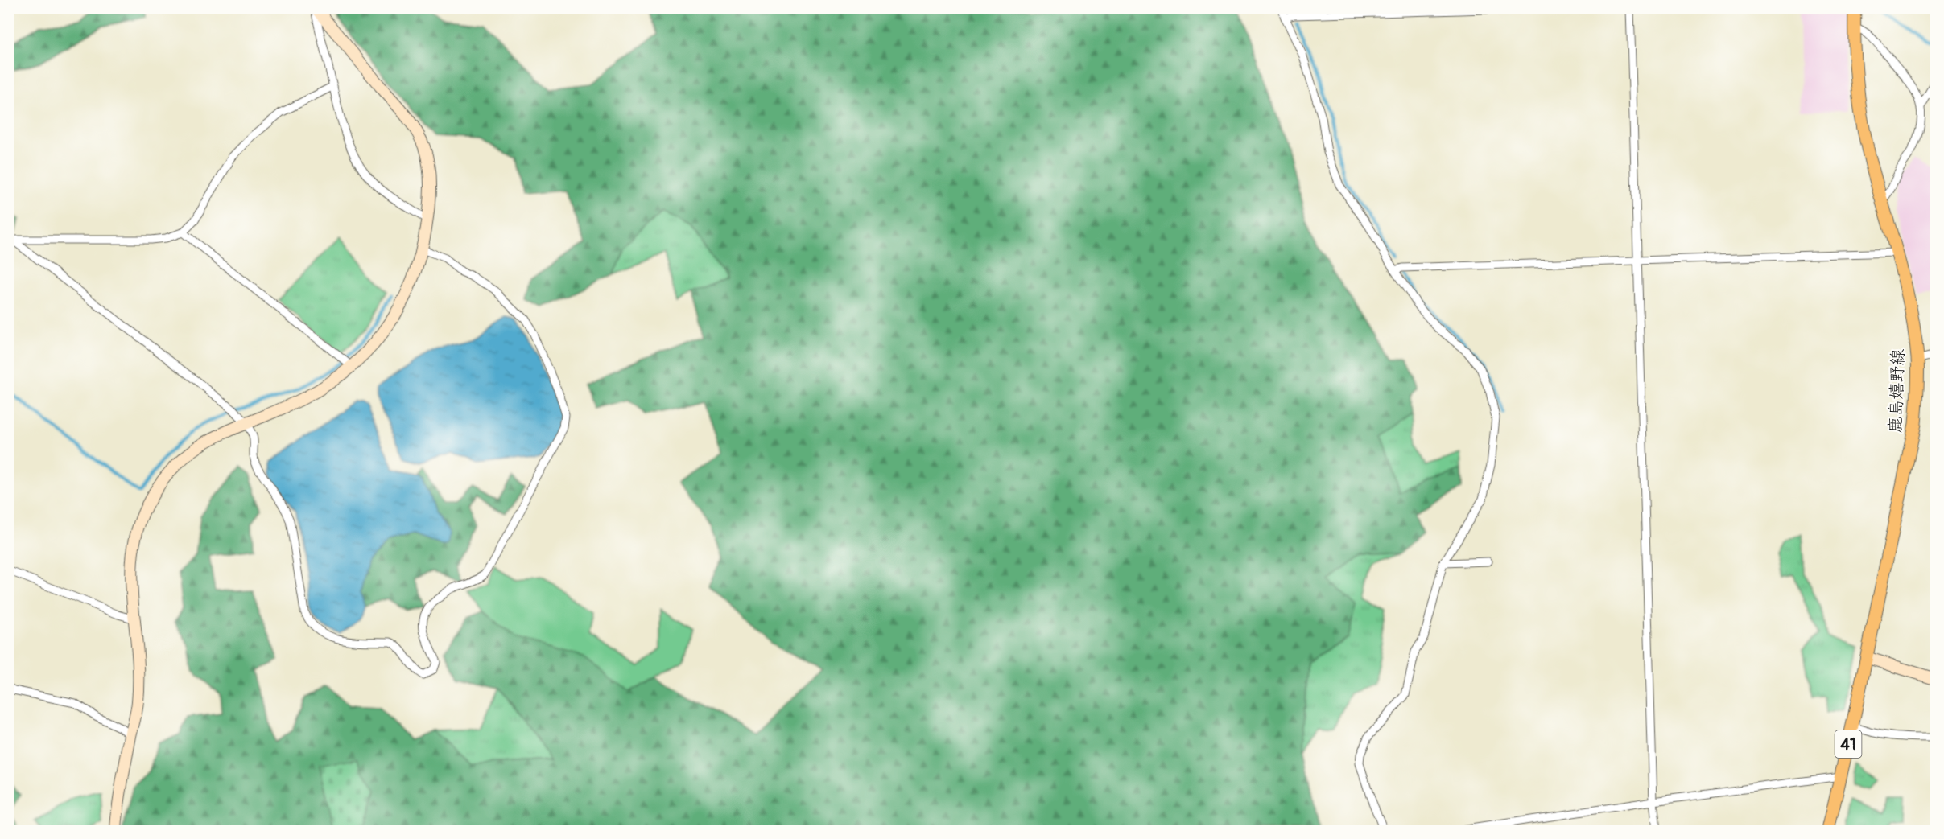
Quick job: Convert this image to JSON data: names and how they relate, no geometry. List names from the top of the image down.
{
  "streets": {
    "main road": ["鹿島嬉野線", "41"]
  }
}
